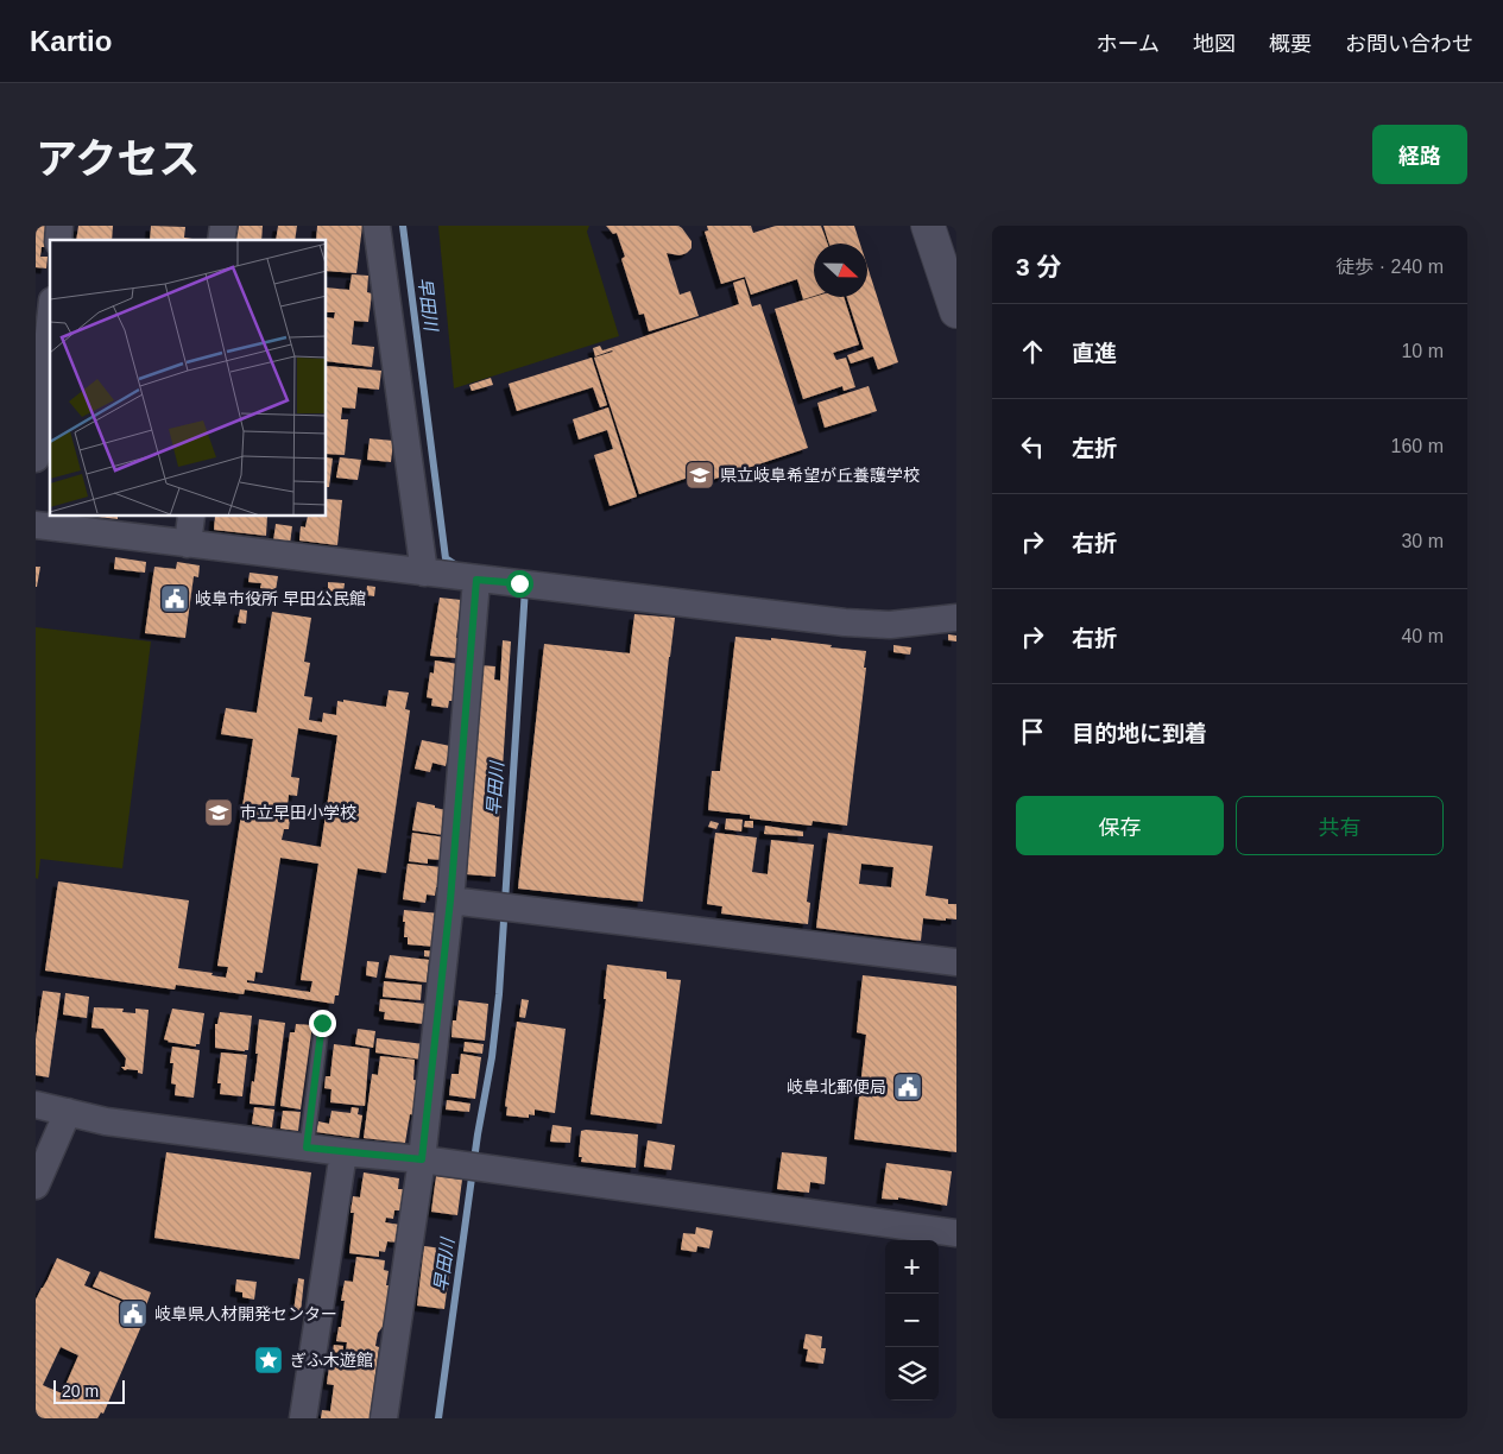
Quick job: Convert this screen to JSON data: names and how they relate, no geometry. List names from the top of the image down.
{
  "water": ["早田川"],
  "places": {
    "school or university": ["県立岐阜希望が丘養護学校", "市立早田小学校"],
    "public building": ["岐阜市役所 早田公民館", "岐阜北郵便局", "岐阜県人材開発センター"],
    "place": ["ぎふ木遊館"]
  },
  "scale_bar": "20 m",
  "north": "right",
  "page": {
    "header": "Kartio",
    "nav": [
      "ホーム",
      "地図",
      "概要",
      "お問い合わせ"
    ],
    "title": "アクセス",
    "buttons": [
      "経路",
      ["保存", "共有"]
    ],
    "heading": ["3 分", "徒歩 · 240 m"],
    "list": [
      ["直進", "10 m"],
      ["左折", "160 m"],
      ["右折", "30 m"],
      ["右折", "40 m"],
      "目的地に到着"
    ],
    "map_buttons": ["+", "−"],
    "scale": "20 m"
  }
}
